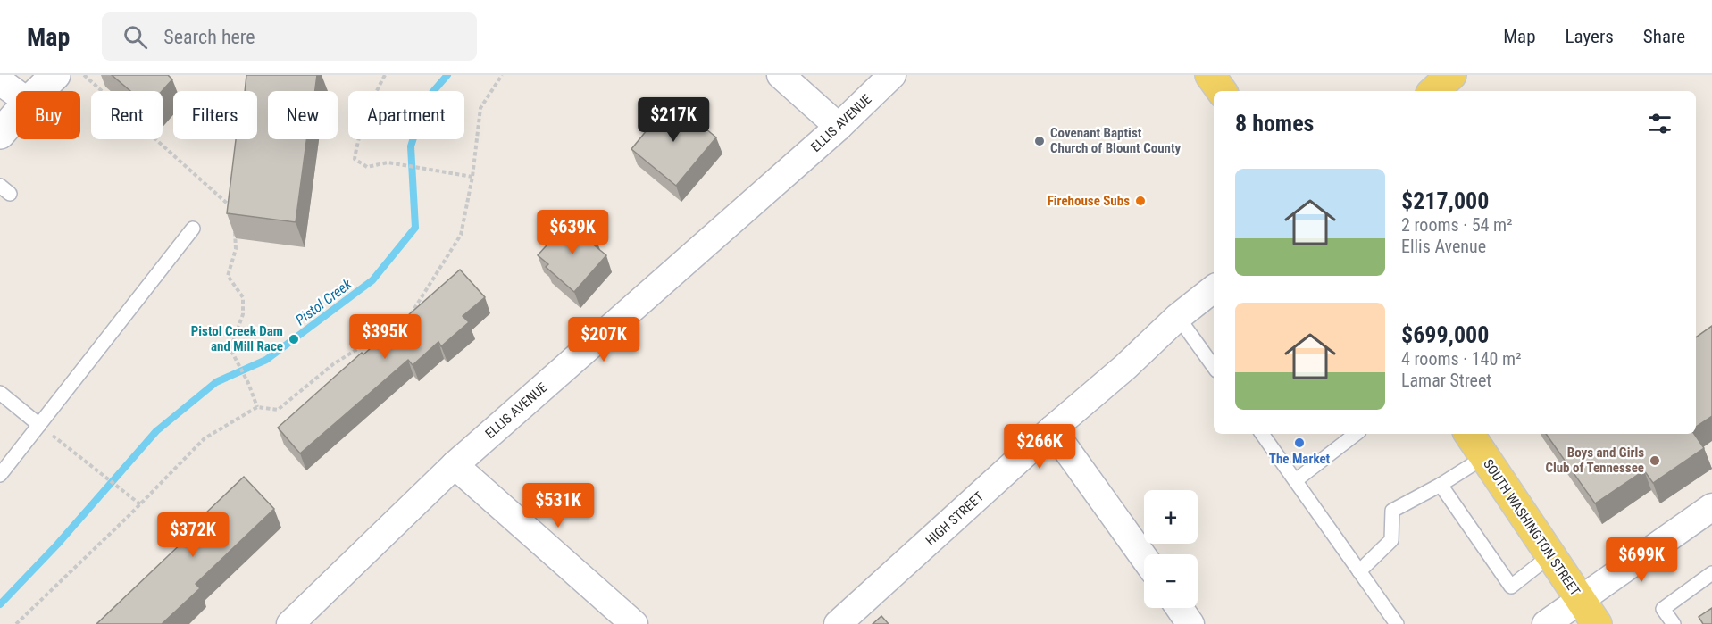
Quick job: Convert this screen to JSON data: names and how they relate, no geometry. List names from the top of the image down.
{
  "streets": {
    "main road": ["SOUTH WASHINGTON STREET"],
    "street": ["ELLIS AVENUE", "HIGH STREET"]
  },
  "water": ["Pistol Creek"],
  "places": [
    "Covenant Baptist Church of Blount County",
    "Firehouse Subs",
    "Pistol Creek Dam and Mill Race",
    "The Market",
    "Boys and Girls Club of Tennessee"
  ],
  "page": {
    "header": "Map",
    "search": "Search here",
    "nav": ["Map", "Layers", "Share"],
    "chip": [
      "Buy",
      "Rent",
      "Filters",
      "New",
      "Apartment"
    ],
    "heading": "8 homes",
    "price": [
      "$217K",
      "$639K",
      "$395K",
      "$207K",
      "$266K",
      "$531K",
      "$372K",
      "$699K"
    ],
    "list": [
      {
        "name": "$217,000",
        "note": "2 rooms · 54 m² · Ellis Avenue"
      },
      {
        "name": "$699,000",
        "note": "4 rooms · 140 m² · Lamar Street"
      }
    ],
    "map_buttons": ["+", "−"]
  }
}
